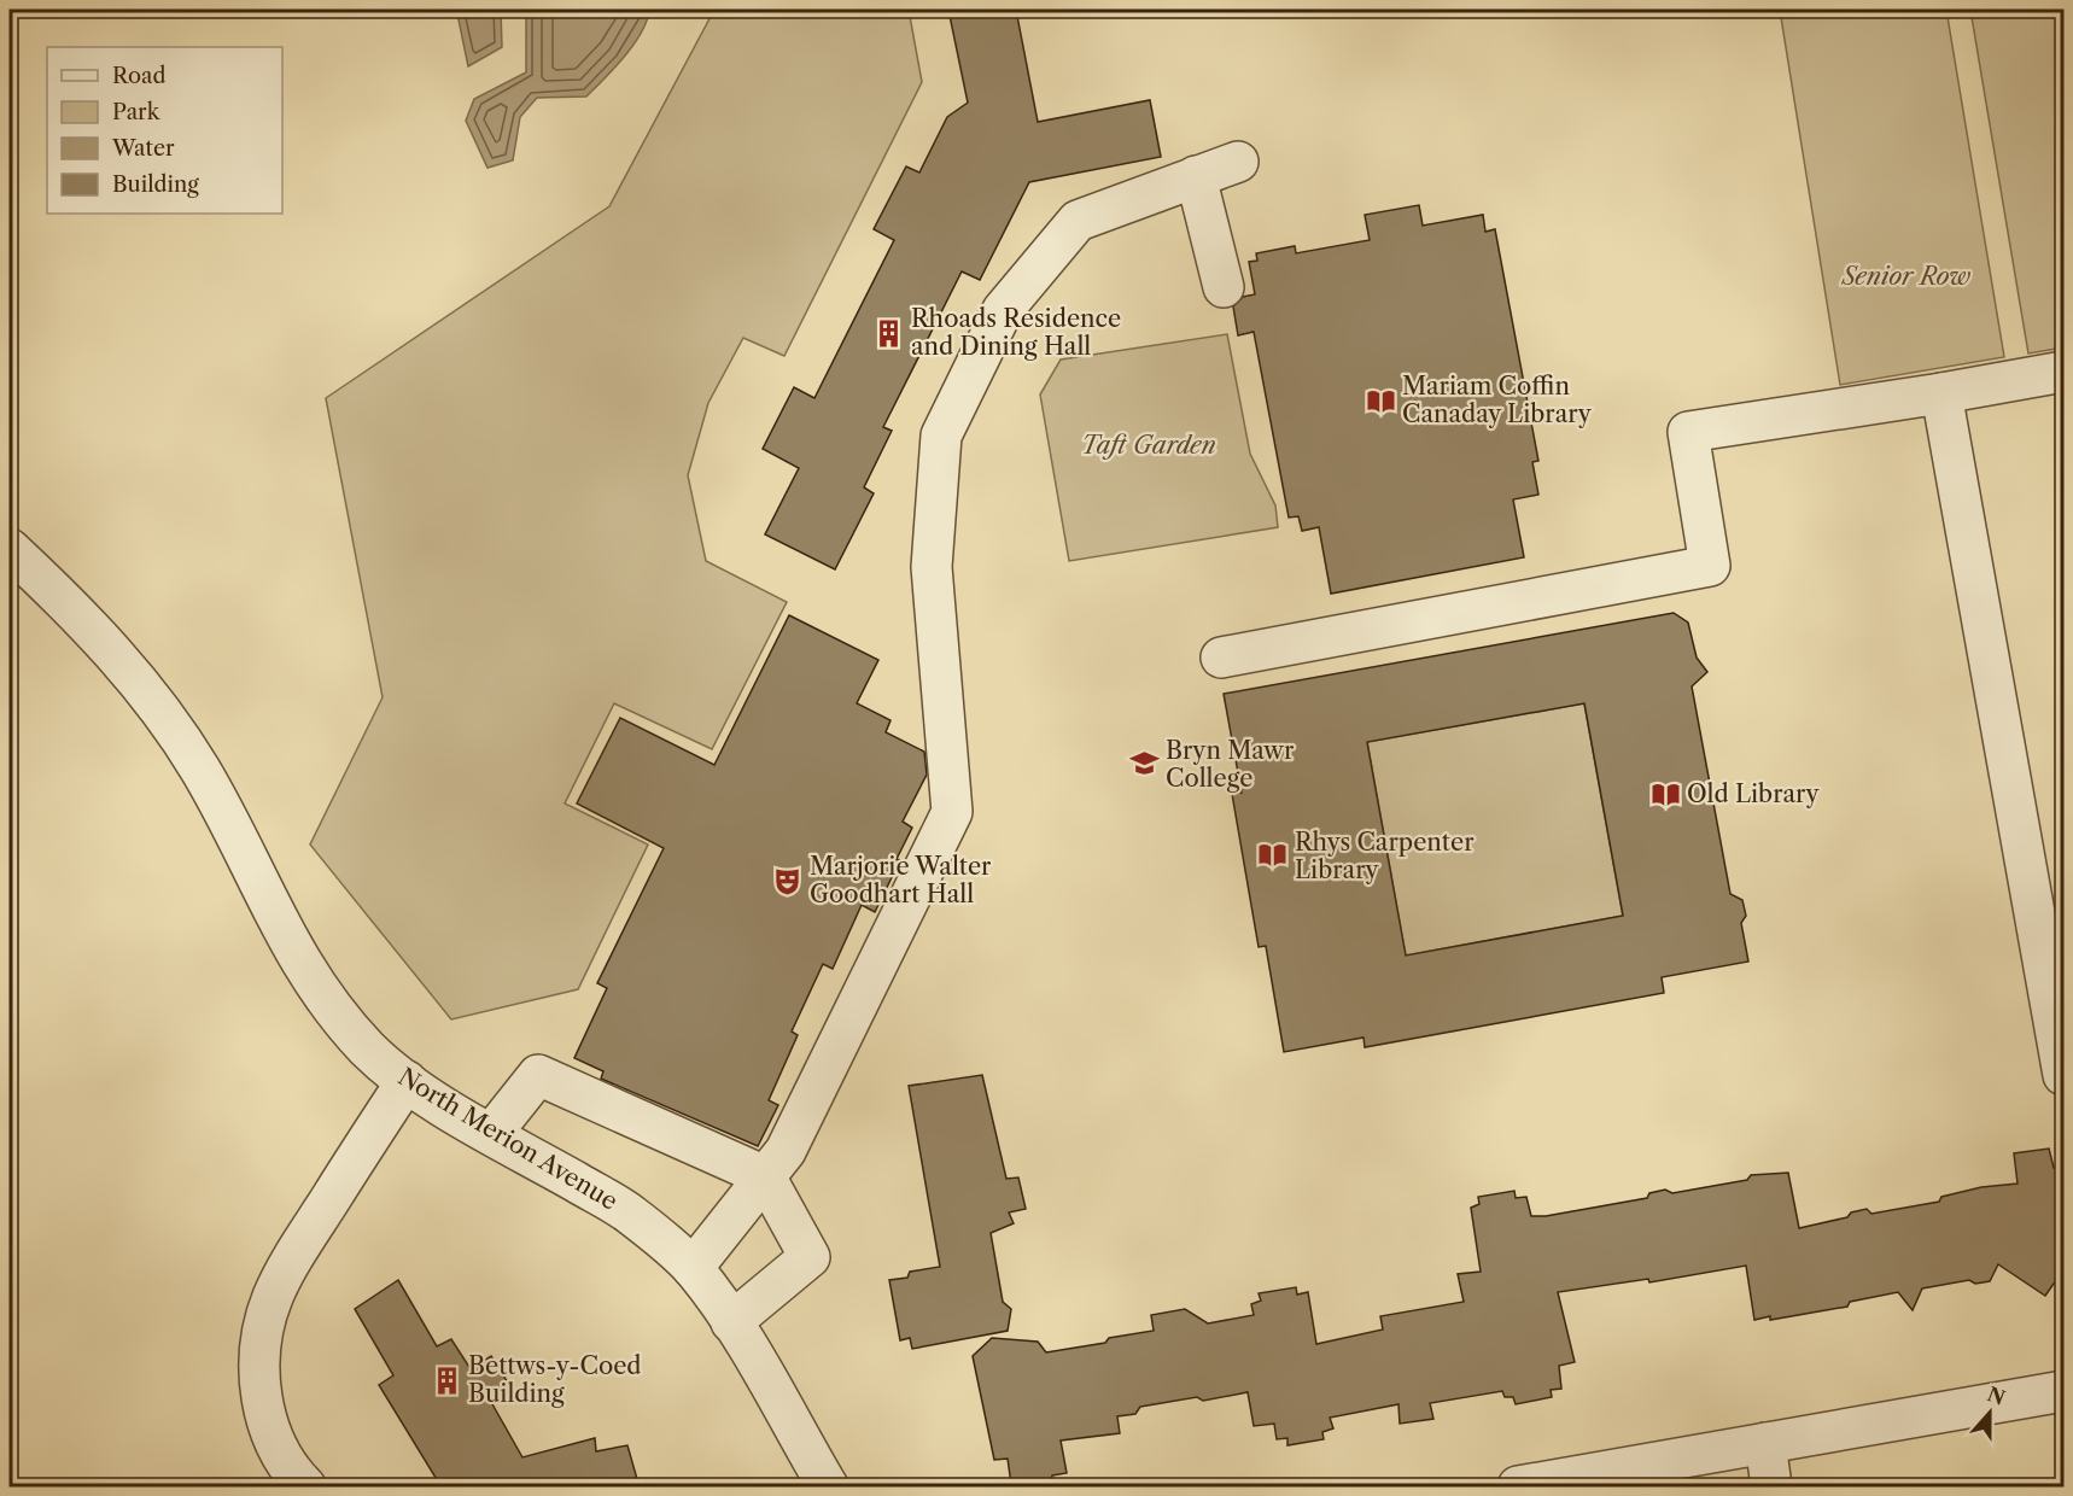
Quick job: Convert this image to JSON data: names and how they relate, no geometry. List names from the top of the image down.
{
  "streets": {
    "street": ["North Merion Avenue"]
  },
  "parks": ["Senior Row", "Taft Garden"],
  "places": {
    "building": ["Rhoads Residence and Dining Hall", "Bettws-y-Coed Building"],
    "library": ["Mariam Coffin Canaday Library", "Old Library", "Rhys Carpenter Library"],
    "school or university": ["Bryn Mawr College"],
    "theatre": ["Marjorie Walter Goodhart Hall"]
  },
  "legend": [
    "Road",
    "Park",
    "Water",
    "Building"
  ],
  "north": "top"
}
